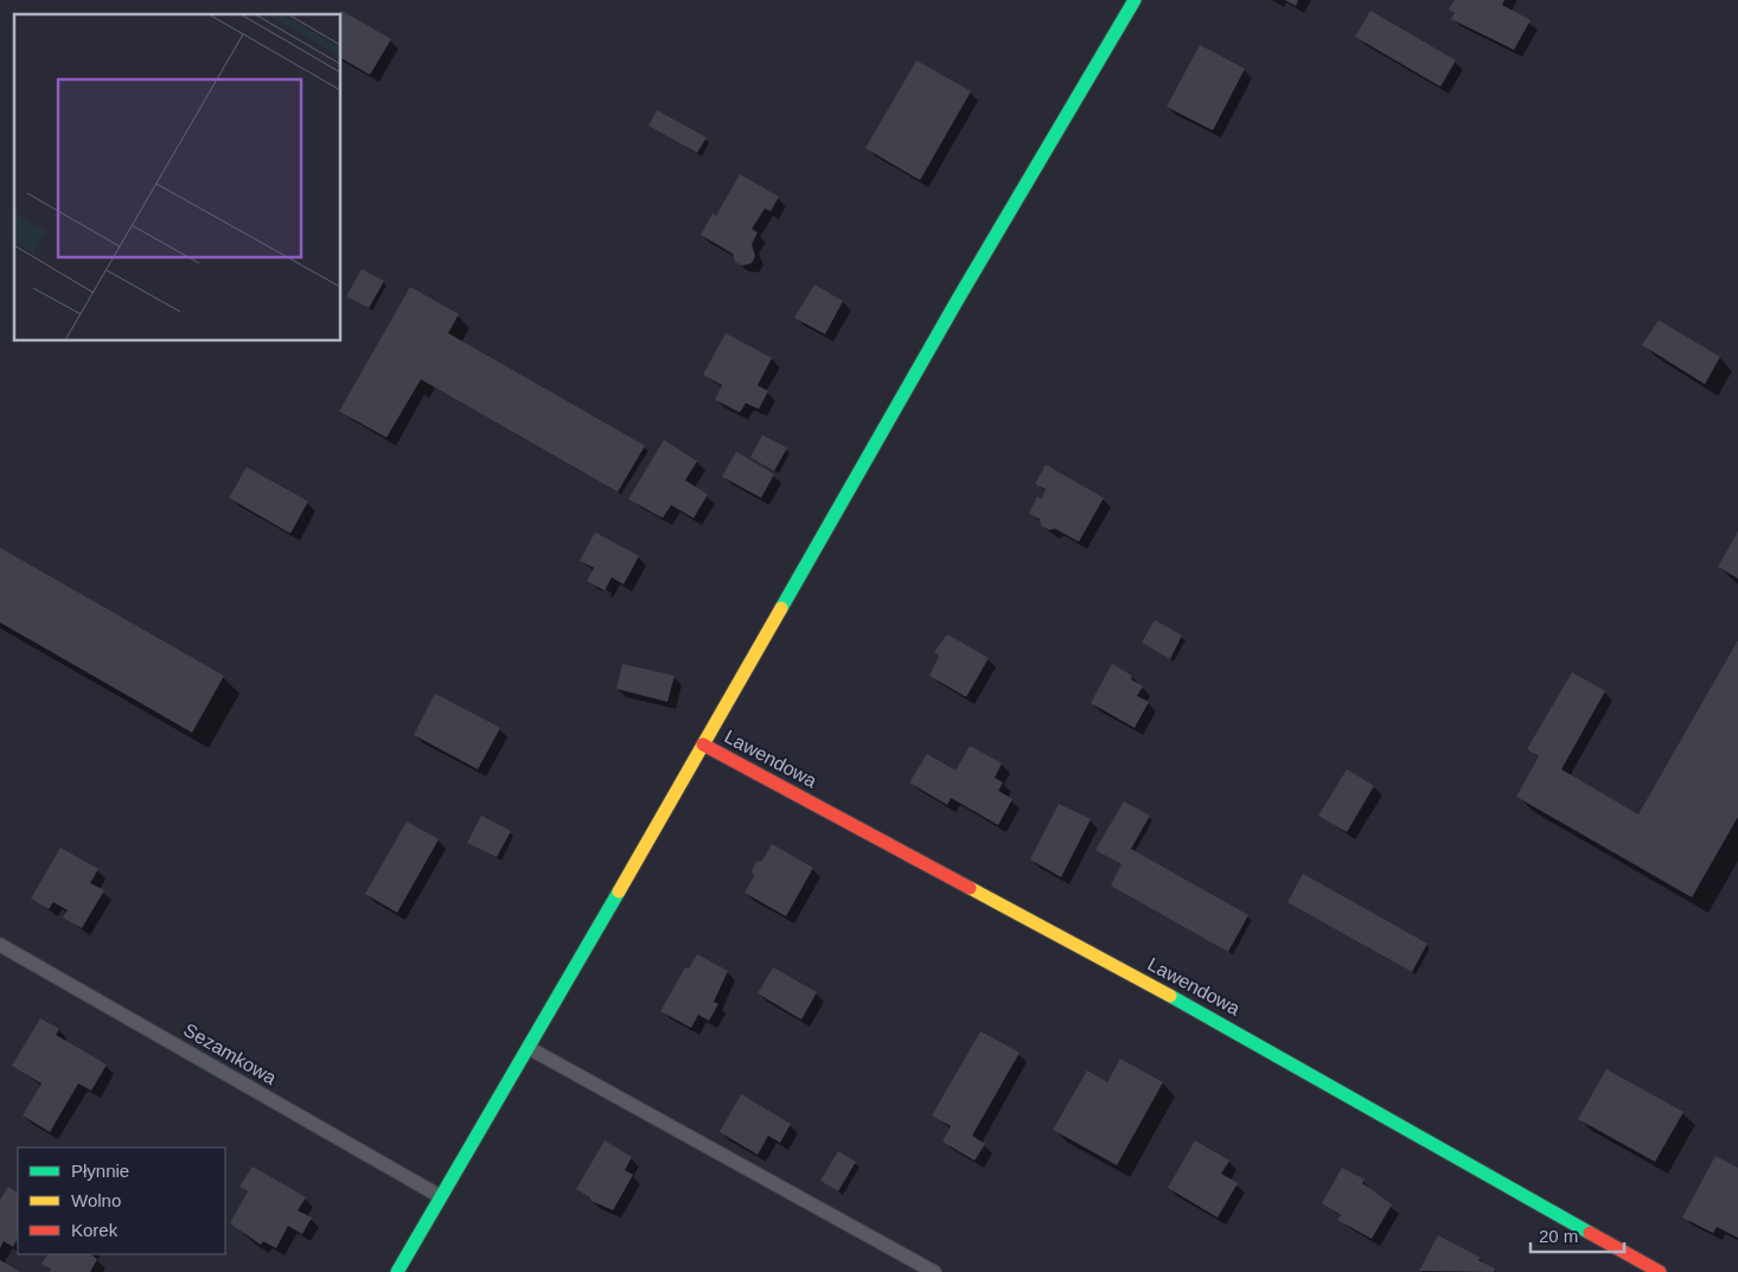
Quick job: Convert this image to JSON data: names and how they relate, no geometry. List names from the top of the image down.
{
  "streets": {
    "street": ["Lawendowa"],
    "lane": ["Sezamkowa"]
  },
  "legend": ["Płynnie", "Wolno", "Korek"],
  "scale_bar": "20 m"
}
